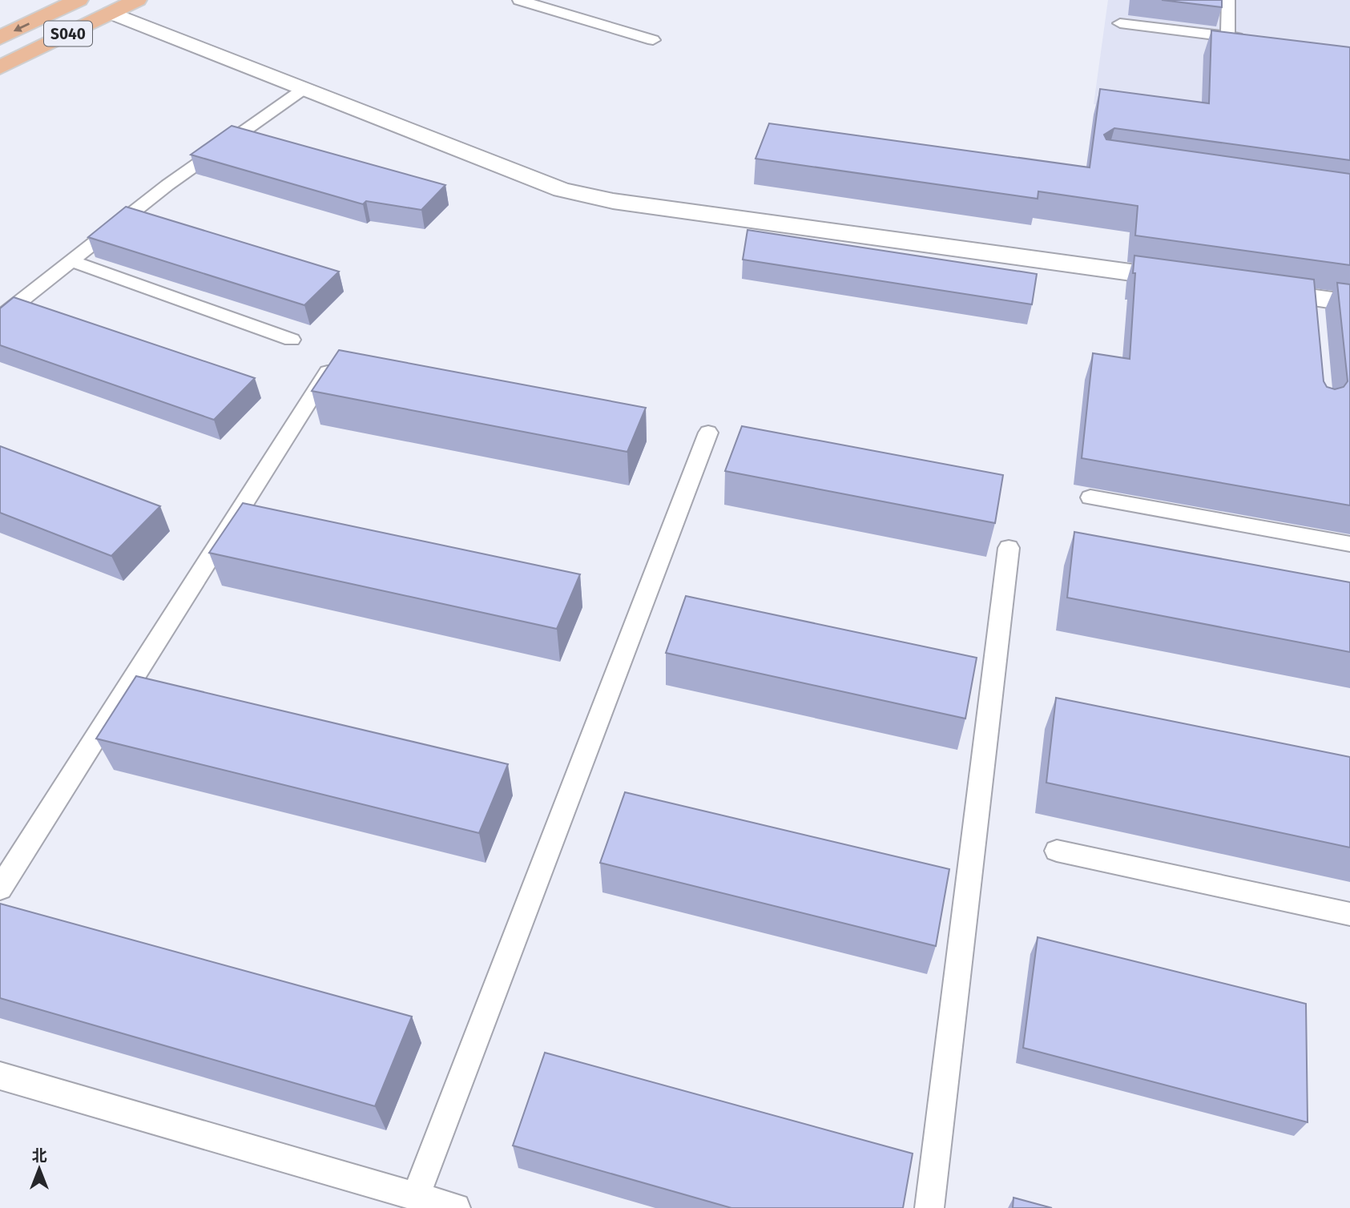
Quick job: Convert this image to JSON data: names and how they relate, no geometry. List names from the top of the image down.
{
  "streets": {
    "main road": ["S040"]
  },
  "north": "top"
}
